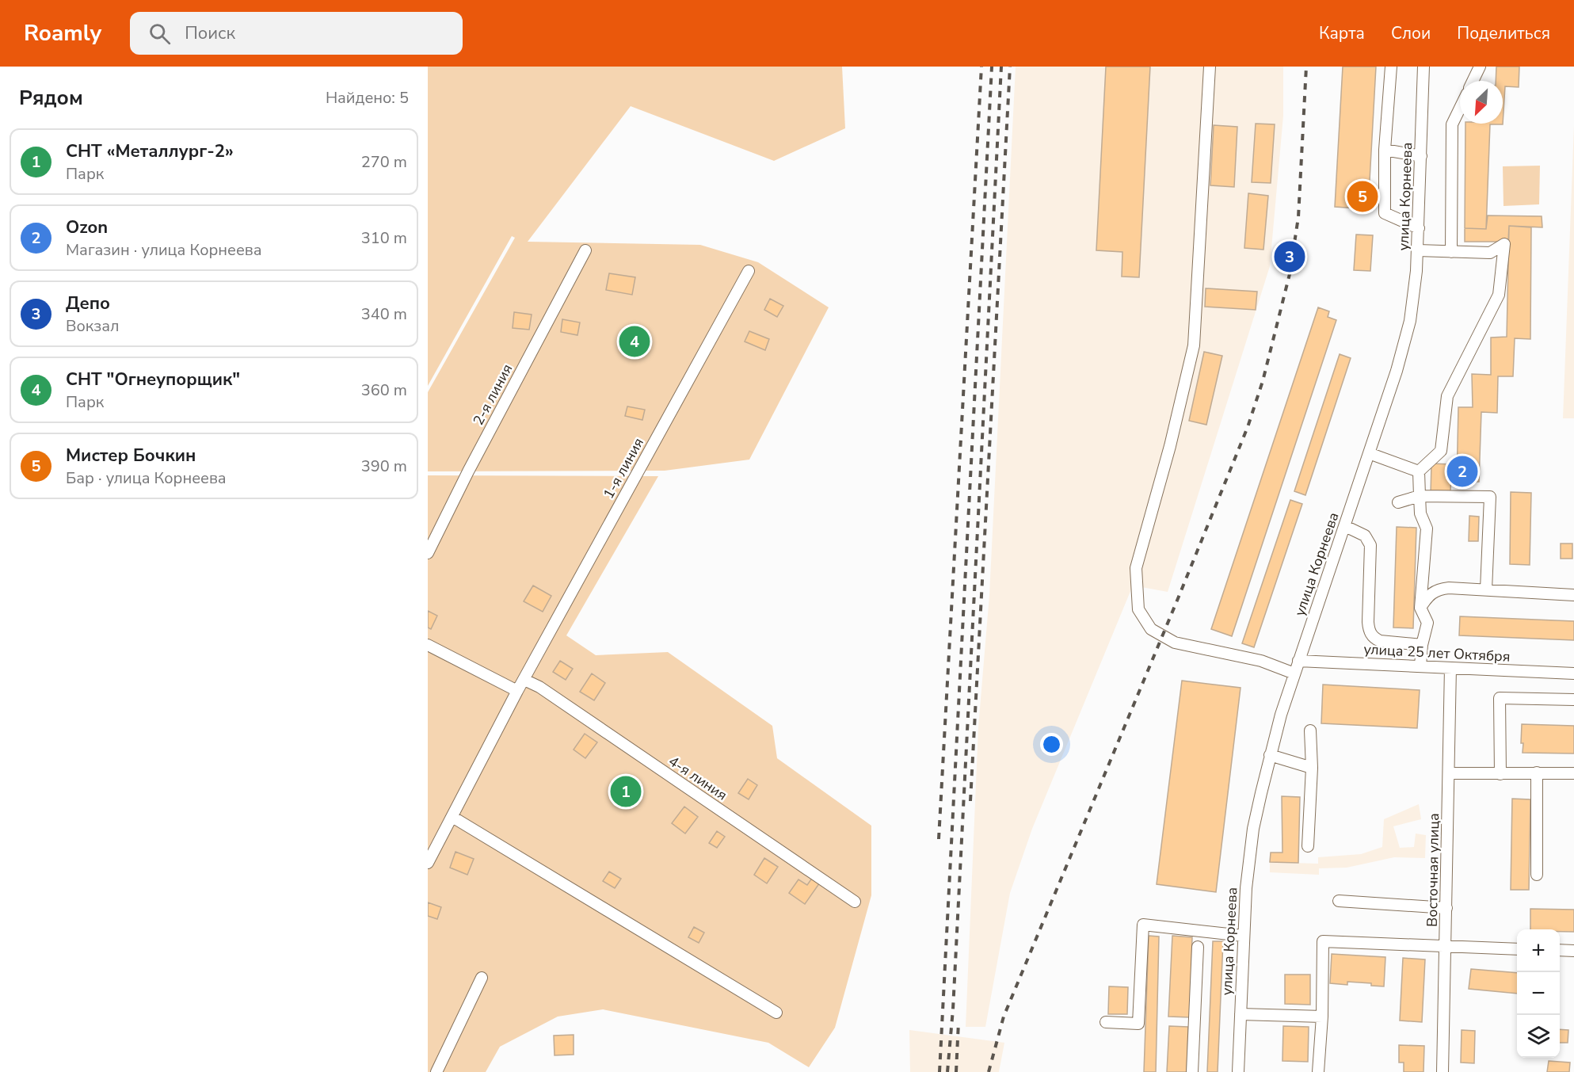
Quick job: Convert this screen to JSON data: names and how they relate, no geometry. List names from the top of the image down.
{
  "streets": {
    "street": [
      "улица Корнеева",
      "2-я линия",
      "1-я линия",
      "улица 25 лет Октября",
      "4-я линия",
      "Восточная улица"
    ]
  },
  "crossings": [
    ["улица Корнеева", "улица 25 лет Октября"],
    ["1-я линия", "4-я линия"],
    ["улица 25 лет Октября", "Восточная улица"]
  ],
  "north": "bottom left",
  "page": {
    "header": "Roamly",
    "search": "Поиск",
    "nav": ["Карта", "Слои", "Поделиться"],
    "heading": ["Рядом", "Найдено: 5"],
    "list": [
      {
        "mark": "1",
        "name": "СНТ «Металлург-2»",
        "note": "Парк",
        "value": "270 m"
      },
      {
        "mark": "2",
        "name": "Ozon",
        "note": "Магазин · улица Корнеева",
        "value": "310 m"
      },
      {
        "mark": "3",
        "name": "Депо",
        "note": "Вокзал",
        "value": "340 m"
      },
      {
        "mark": "4",
        "name": "СНТ \"Огнеупорщик\"",
        "note": "Парк",
        "value": "360 m"
      },
      {
        "mark": "5",
        "name": "Мистер Бочкин",
        "note": "Бар · улица Корнеева",
        "value": "390 m"
      }
    ],
    "pins": [
      "5",
      "3",
      "4",
      "2",
      "1"
    ],
    "map_buttons": ["+", "−"]
  }
}
